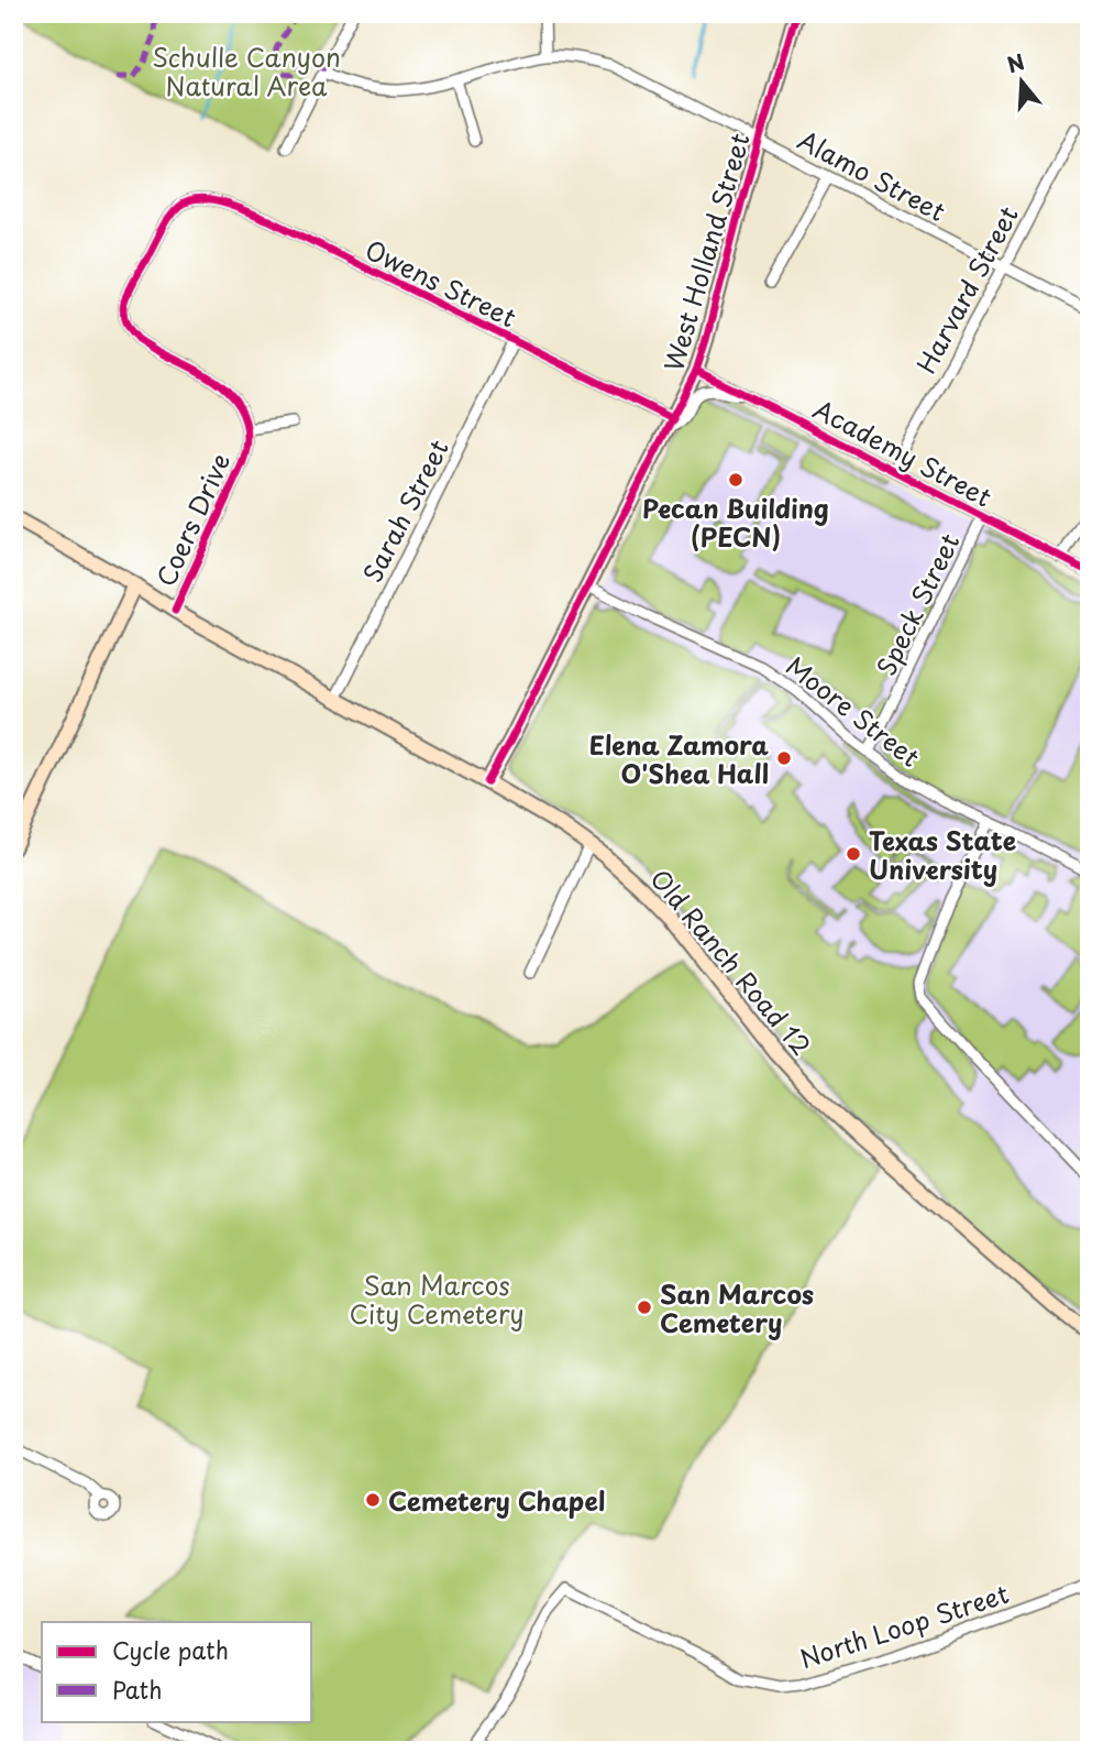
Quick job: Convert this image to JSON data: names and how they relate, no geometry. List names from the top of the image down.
{
  "streets": {
    "main road": ["West Holland Street", "Old Ranch Road 12"],
    "street": [
      "Alamo Street",
      "Owens Street",
      "Harvard Street",
      "Academy Street",
      "Sarah Street",
      "Coers Drive",
      "Speck Street",
      "Moore Street",
      "North Loop Street"
    ]
  },
  "crossings": [
    ["Alamo Street", "West Holland Street"],
    ["Alamo Street", "Harvard Street"],
    ["West Holland Street", "Owens Street"],
    ["West Holland Street", "Academy Street"],
    ["West Holland Street", "Moore Street"],
    ["West Holland Street", "Old Ranch Road 12"],
    ["Owens Street", "Sarah Street"],
    ["Owens Street", "Coers Drive"],
    ["Harvard Street", "Academy Street"],
    ["Academy Street", "Speck Street"],
    ["Sarah Street", "Old Ranch Road 12"],
    ["Coers Drive", "Old Ranch Road 12"],
    ["Speck Street", "Moore Street"]
  ],
  "parks": ["Schulle Canyon Natural Area", "San Marcos City Cemetery"],
  "places": [
    "Pecan Building (PECN)",
    "Elena Zamora O'Shea Hall",
    "Texas State University",
    "San Marcos Cemetery",
    "Cemetery Chapel"
  ],
  "legend": ["Cycle path", "Path"],
  "north": "top"
}
